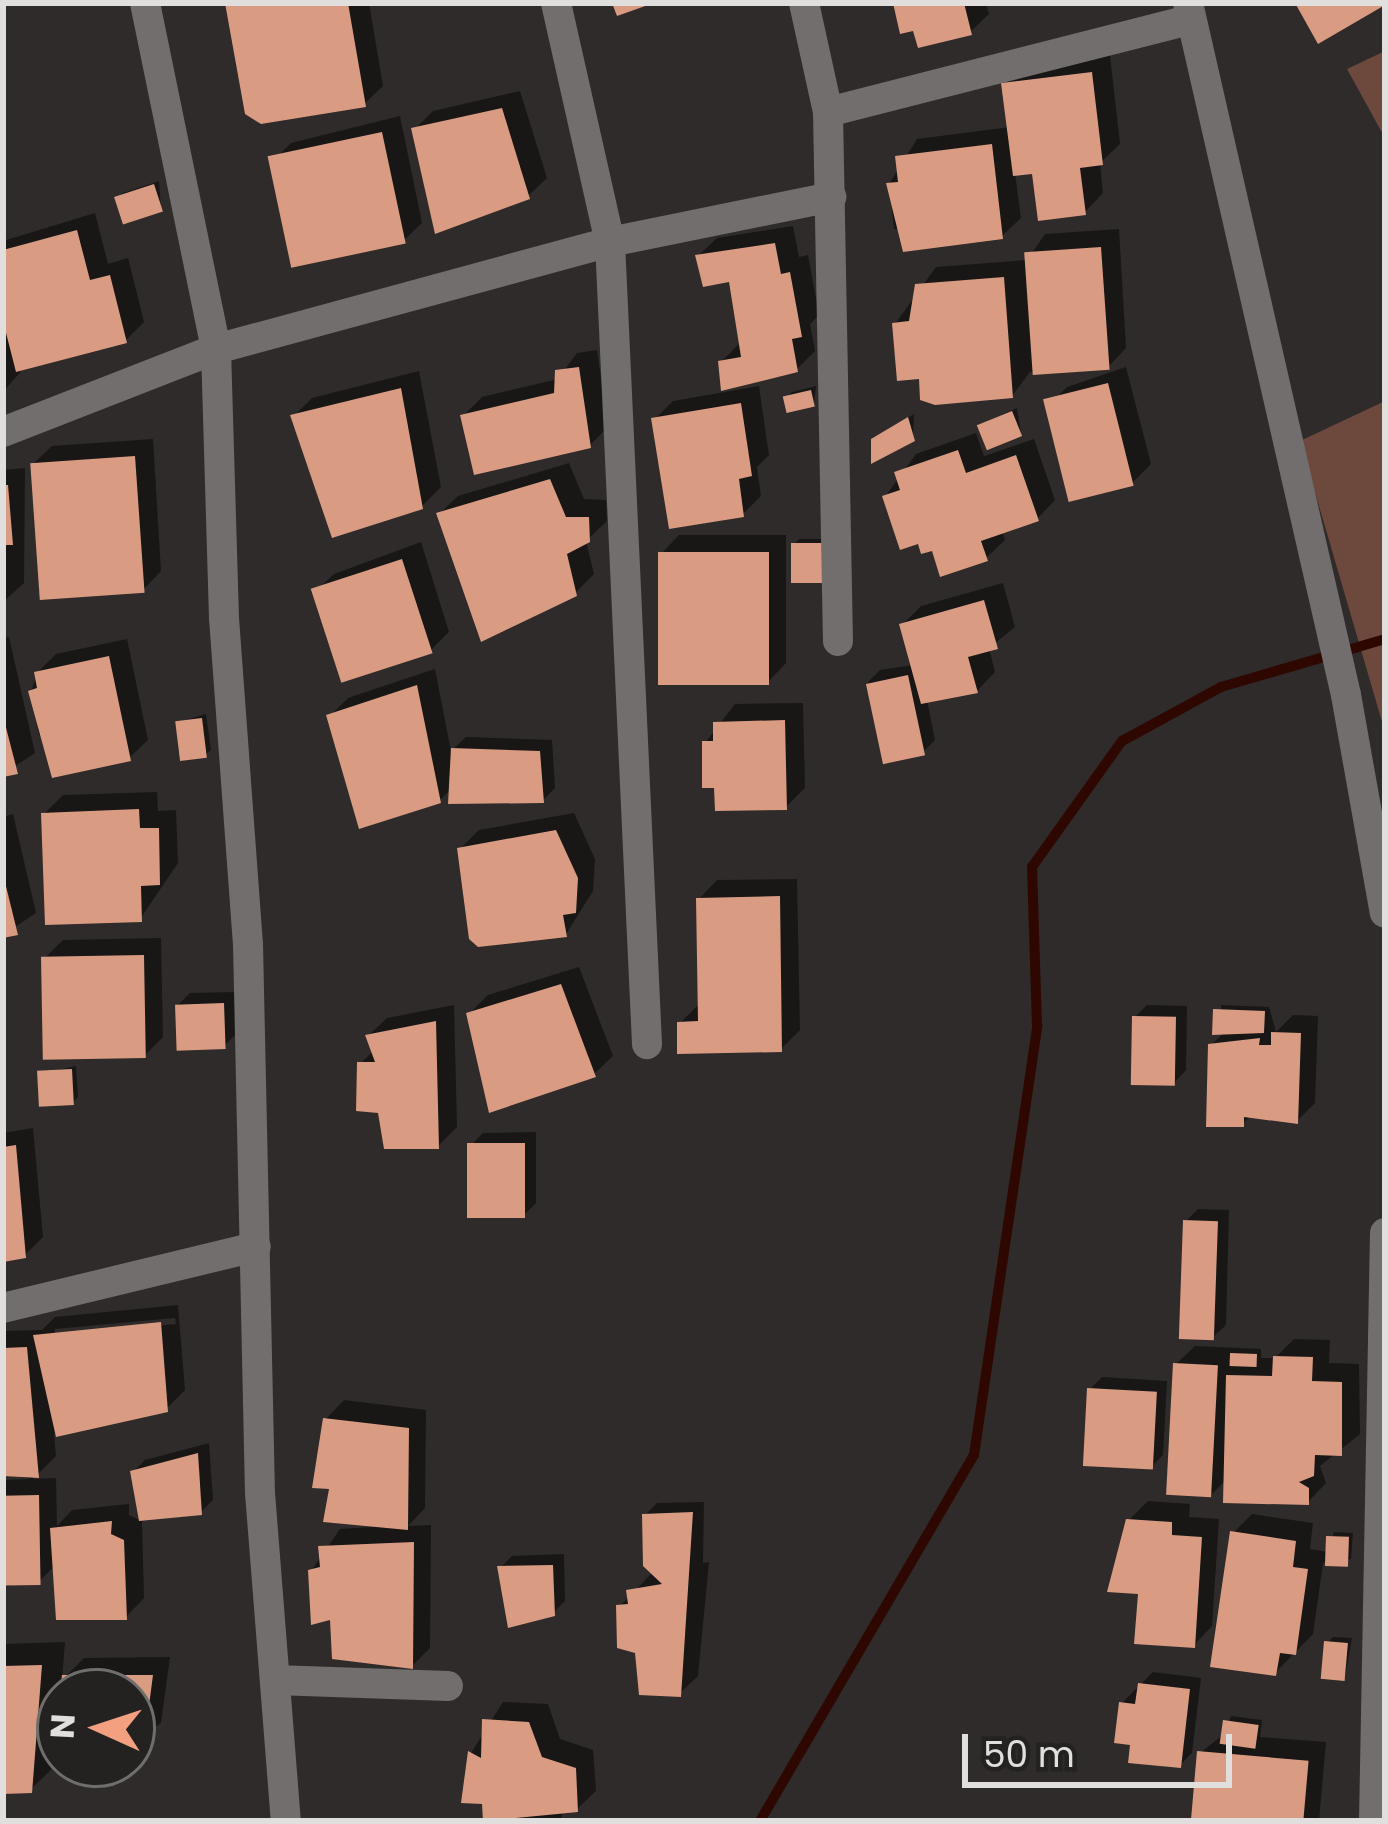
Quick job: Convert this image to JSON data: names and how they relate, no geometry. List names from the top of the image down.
{
  "scale_bar": "50 m",
  "north": "left"
}
